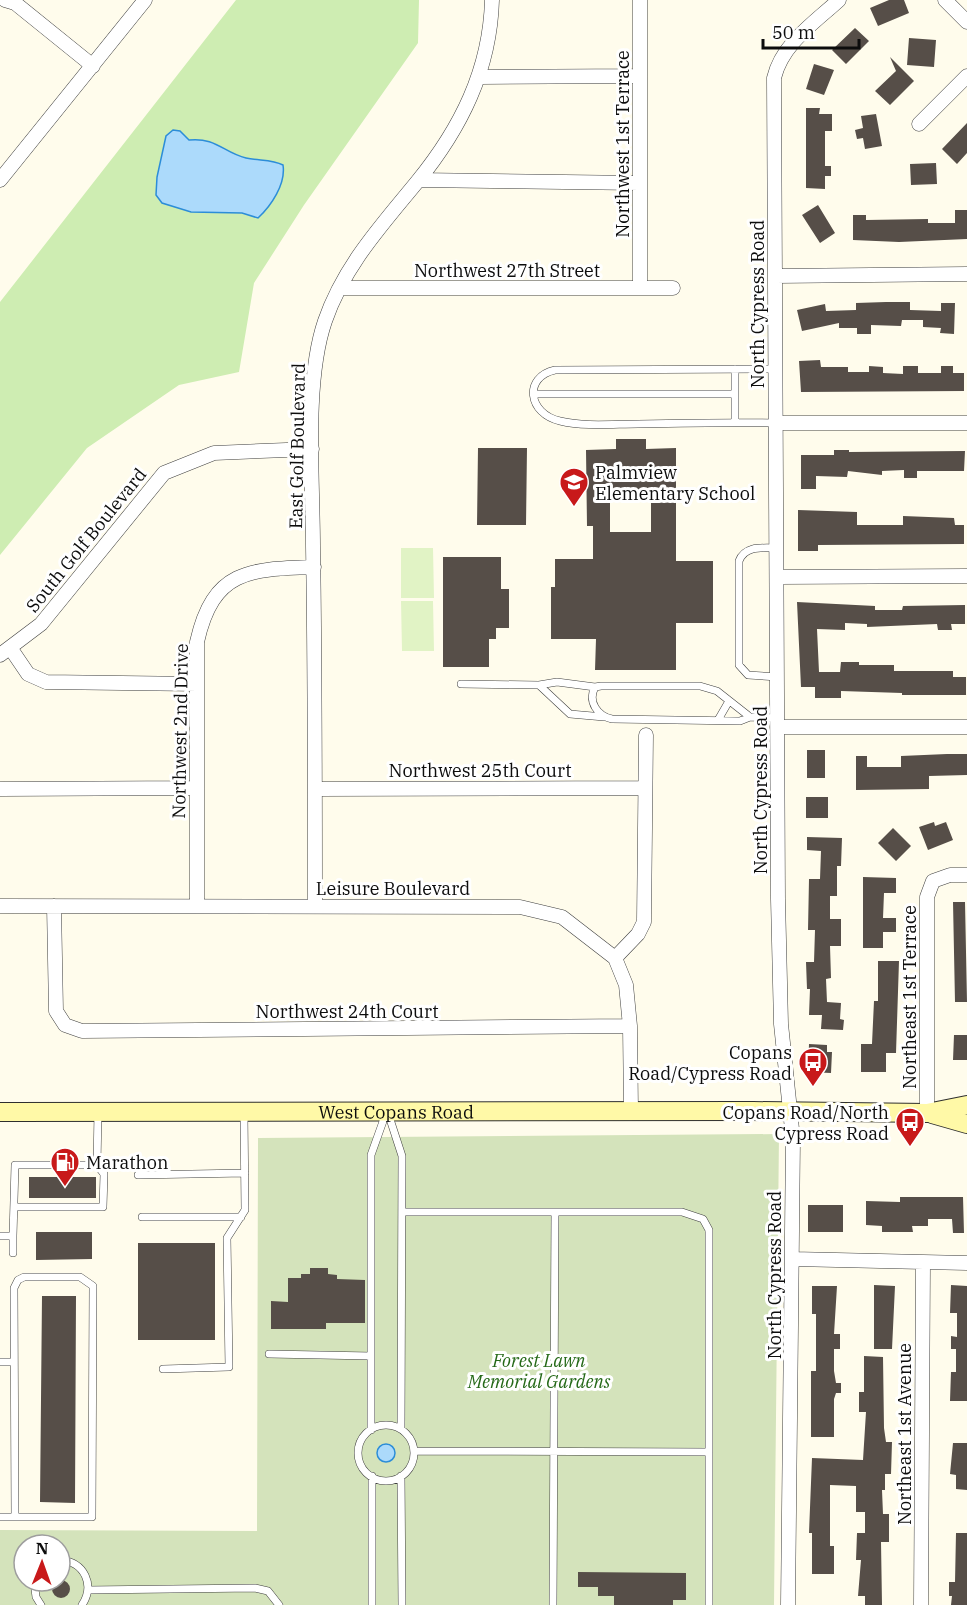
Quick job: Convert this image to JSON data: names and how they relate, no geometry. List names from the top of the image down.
{
  "streets": {
    "main road": ["West Copans Road"],
    "street": [
      "Northwest 1st Terrace",
      "Northwest 27th Street",
      "North Cypress Road",
      "East Golf Boulevard",
      "South Golf Boulevard",
      "Northwest 2nd Drive",
      "Northwest 25th Court",
      "Leisure Boulevard",
      "Northeast 1st Terrace",
      "Northwest 24th Court",
      "Northeast 1st Avenue"
    ]
  },
  "crossings": [
    ["Northwest 1st Terrace", "Northwest 27th Street"],
    ["Northwest 27th Street", "East Golf Boulevard"],
    ["North Cypress Road", "West Copans Road"],
    ["East Golf Boulevard", "South Golf Boulevard"],
    ["East Golf Boulevard", "Northwest 2nd Drive"],
    ["East Golf Boulevard", "Northwest 25th Court"],
    ["East Golf Boulevard", "Leisure Boulevard"],
    ["Northwest 2nd Drive", "Leisure Boulevard"],
    ["Leisure Boulevard", "Northwest 24th Court"],
    ["Northeast 1st Terrace", "West Copans Road"]
  ],
  "parks": ["Forest Lawn Memorial Gardens"],
  "places": {
    "school or university": ["Palmview Elementary School"],
    "bus stop": ["Copans Road/Cypress Road", "Copans Road/North Cypress Road"],
    "fuel station": ["Marathon"]
  },
  "scale_bar": "50 m",
  "north": "top"
}
